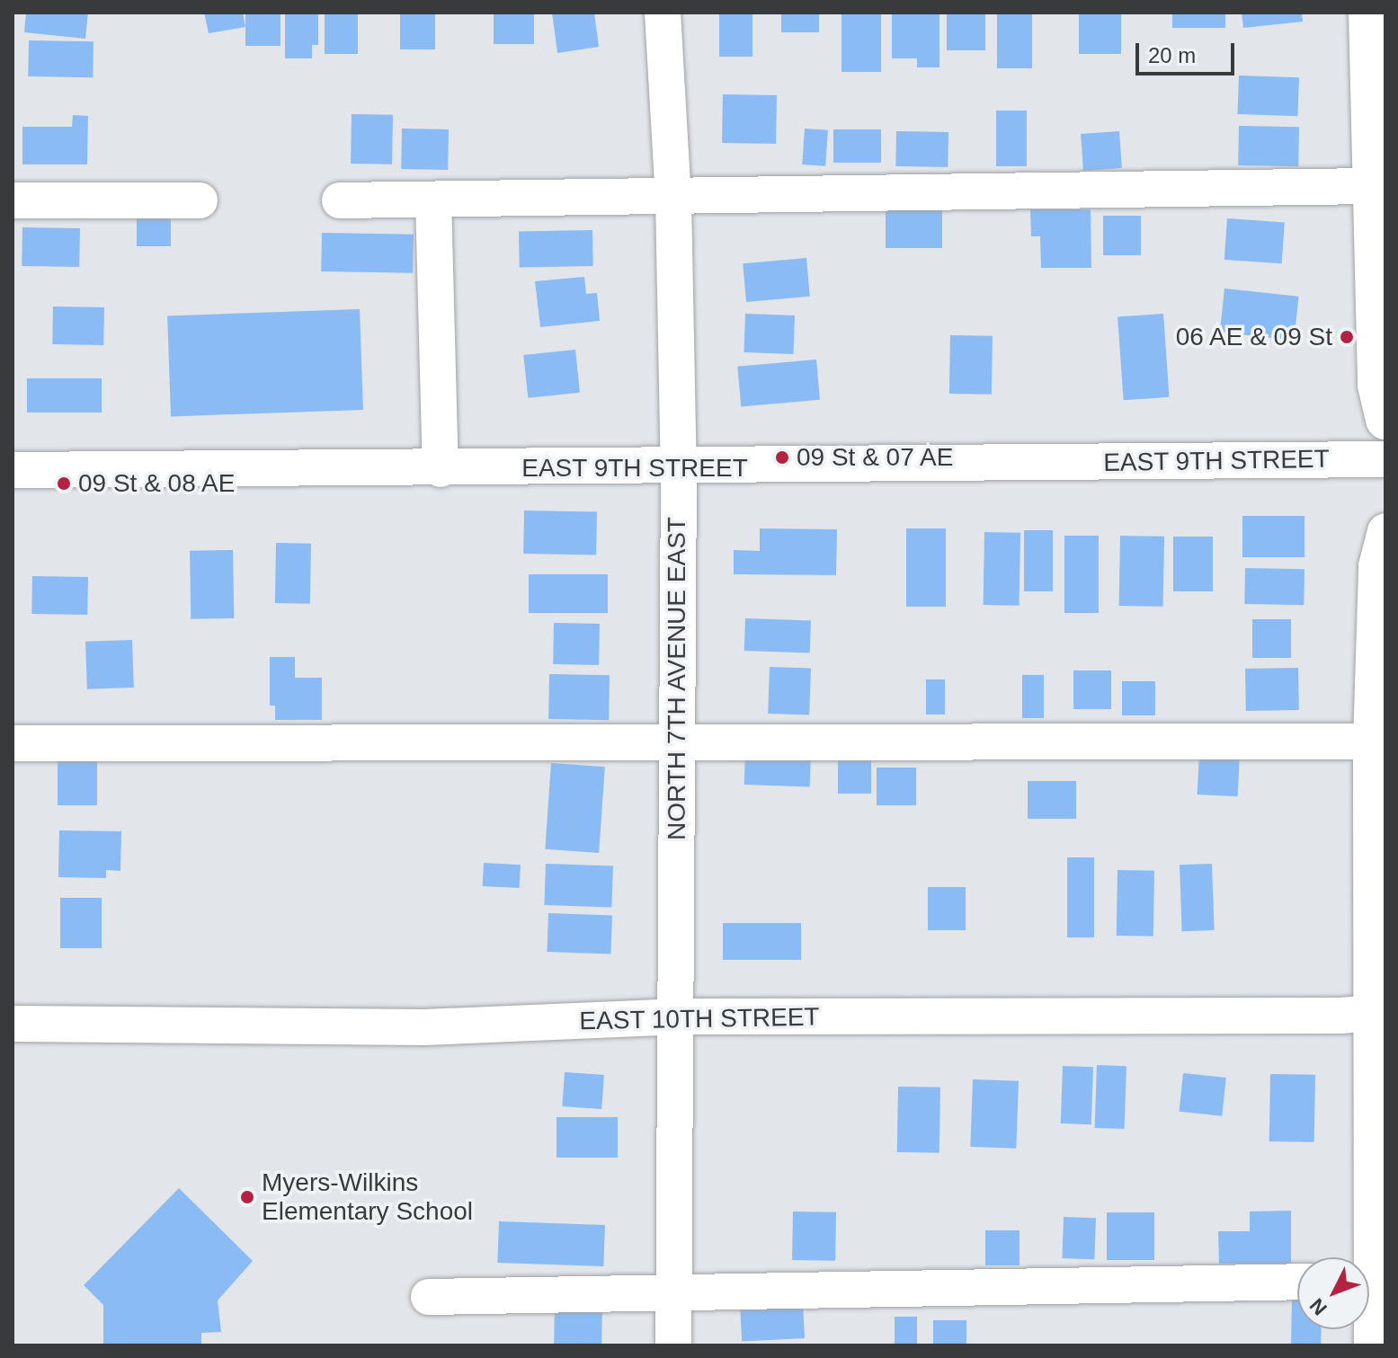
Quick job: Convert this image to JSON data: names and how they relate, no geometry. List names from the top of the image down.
{
  "streets": {
    "street": ["EAST 9TH STREET", "NORTH 7TH AVENUE EAST", "EAST 10TH STREET"]
  },
  "crossings": [
    ["EAST 9TH STREET", "NORTH 7TH AVENUE EAST"],
    ["NORTH 7TH AVENUE EAST", "EAST 10TH STREET"]
  ],
  "places": [
    "06 AE & 09 St",
    "09 St & 07 AE",
    "09 St & 08 AE",
    "Myers-Wilkins Elementary School"
  ],
  "scale_bar": "20 m",
  "north": "bottom left"
}
